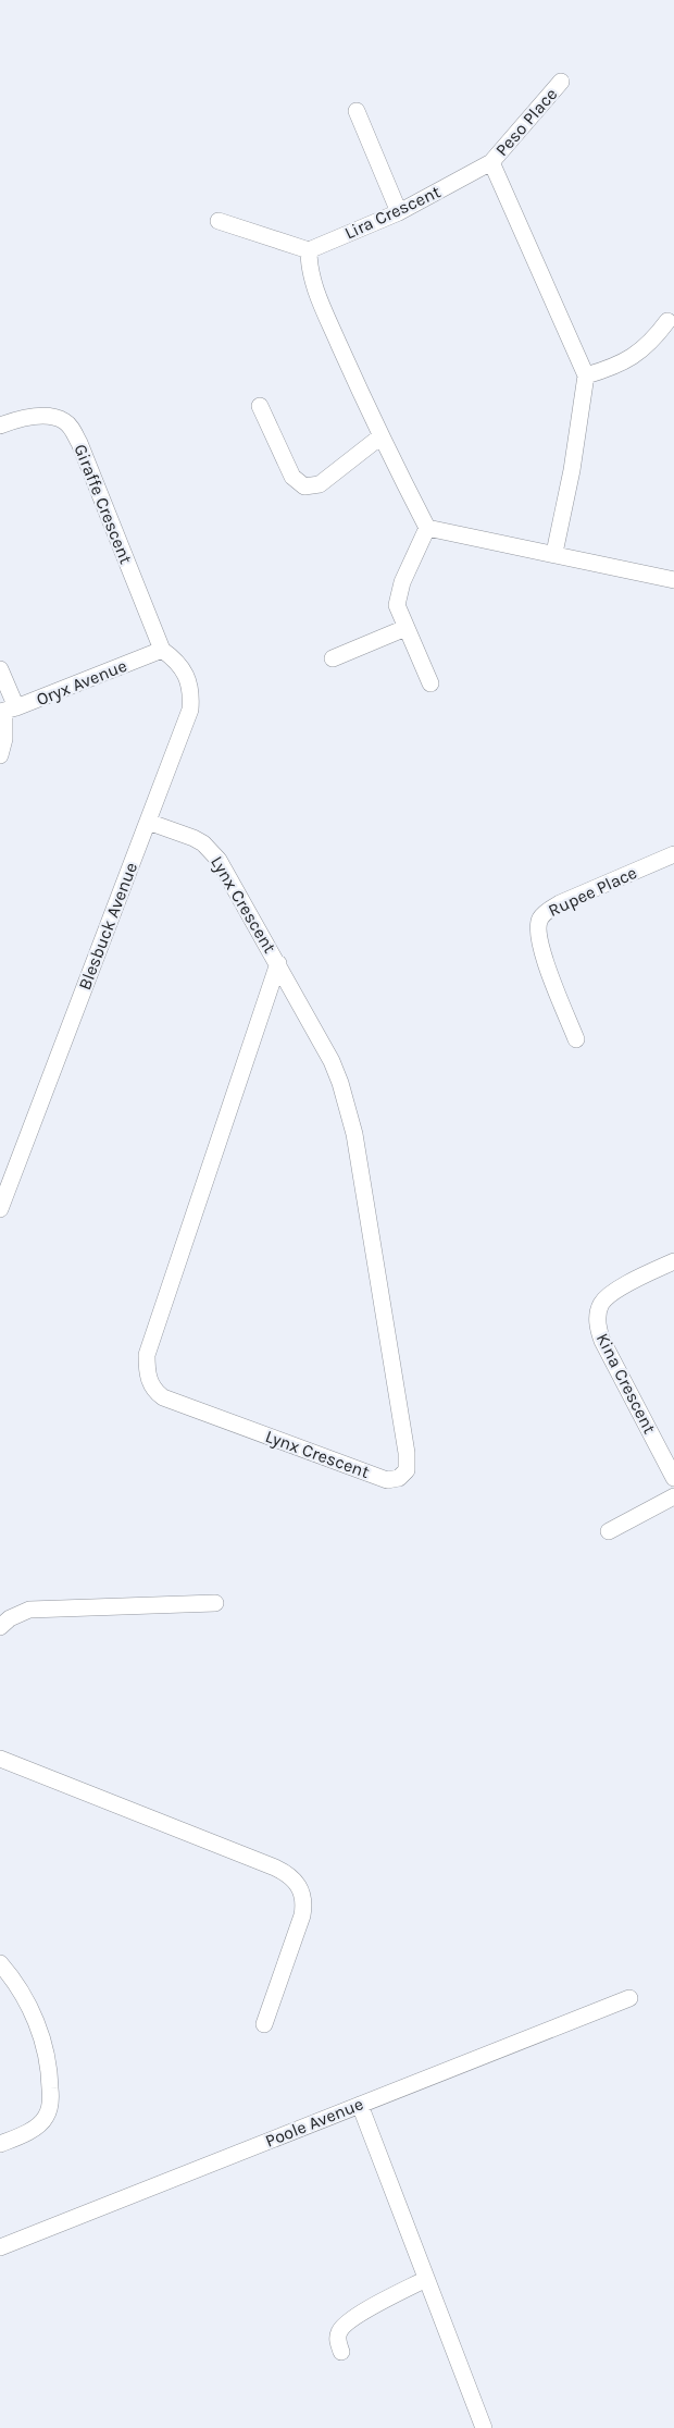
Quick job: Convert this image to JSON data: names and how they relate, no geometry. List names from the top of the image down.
{
  "streets": {
    "street": [
      "Peso Place",
      "Lira Crescent",
      "Giraffe Crescent",
      "Oryx Avenue",
      "Rupee Place",
      "Lynx Crescent",
      "Blesbuck Avenue",
      "Kina Crescent",
      "Poole Avenue"
    ]
  },
  "crossings": [
    ["Peso Place", "Lira Crescent"],
    ["Giraffe Crescent", "Oryx Avenue"],
    ["Giraffe Crescent", "Blesbuck Avenue"],
    ["Oryx Avenue", "Blesbuck Avenue"],
    ["Lynx Crescent", "Blesbuck Avenue"]
  ]
}
